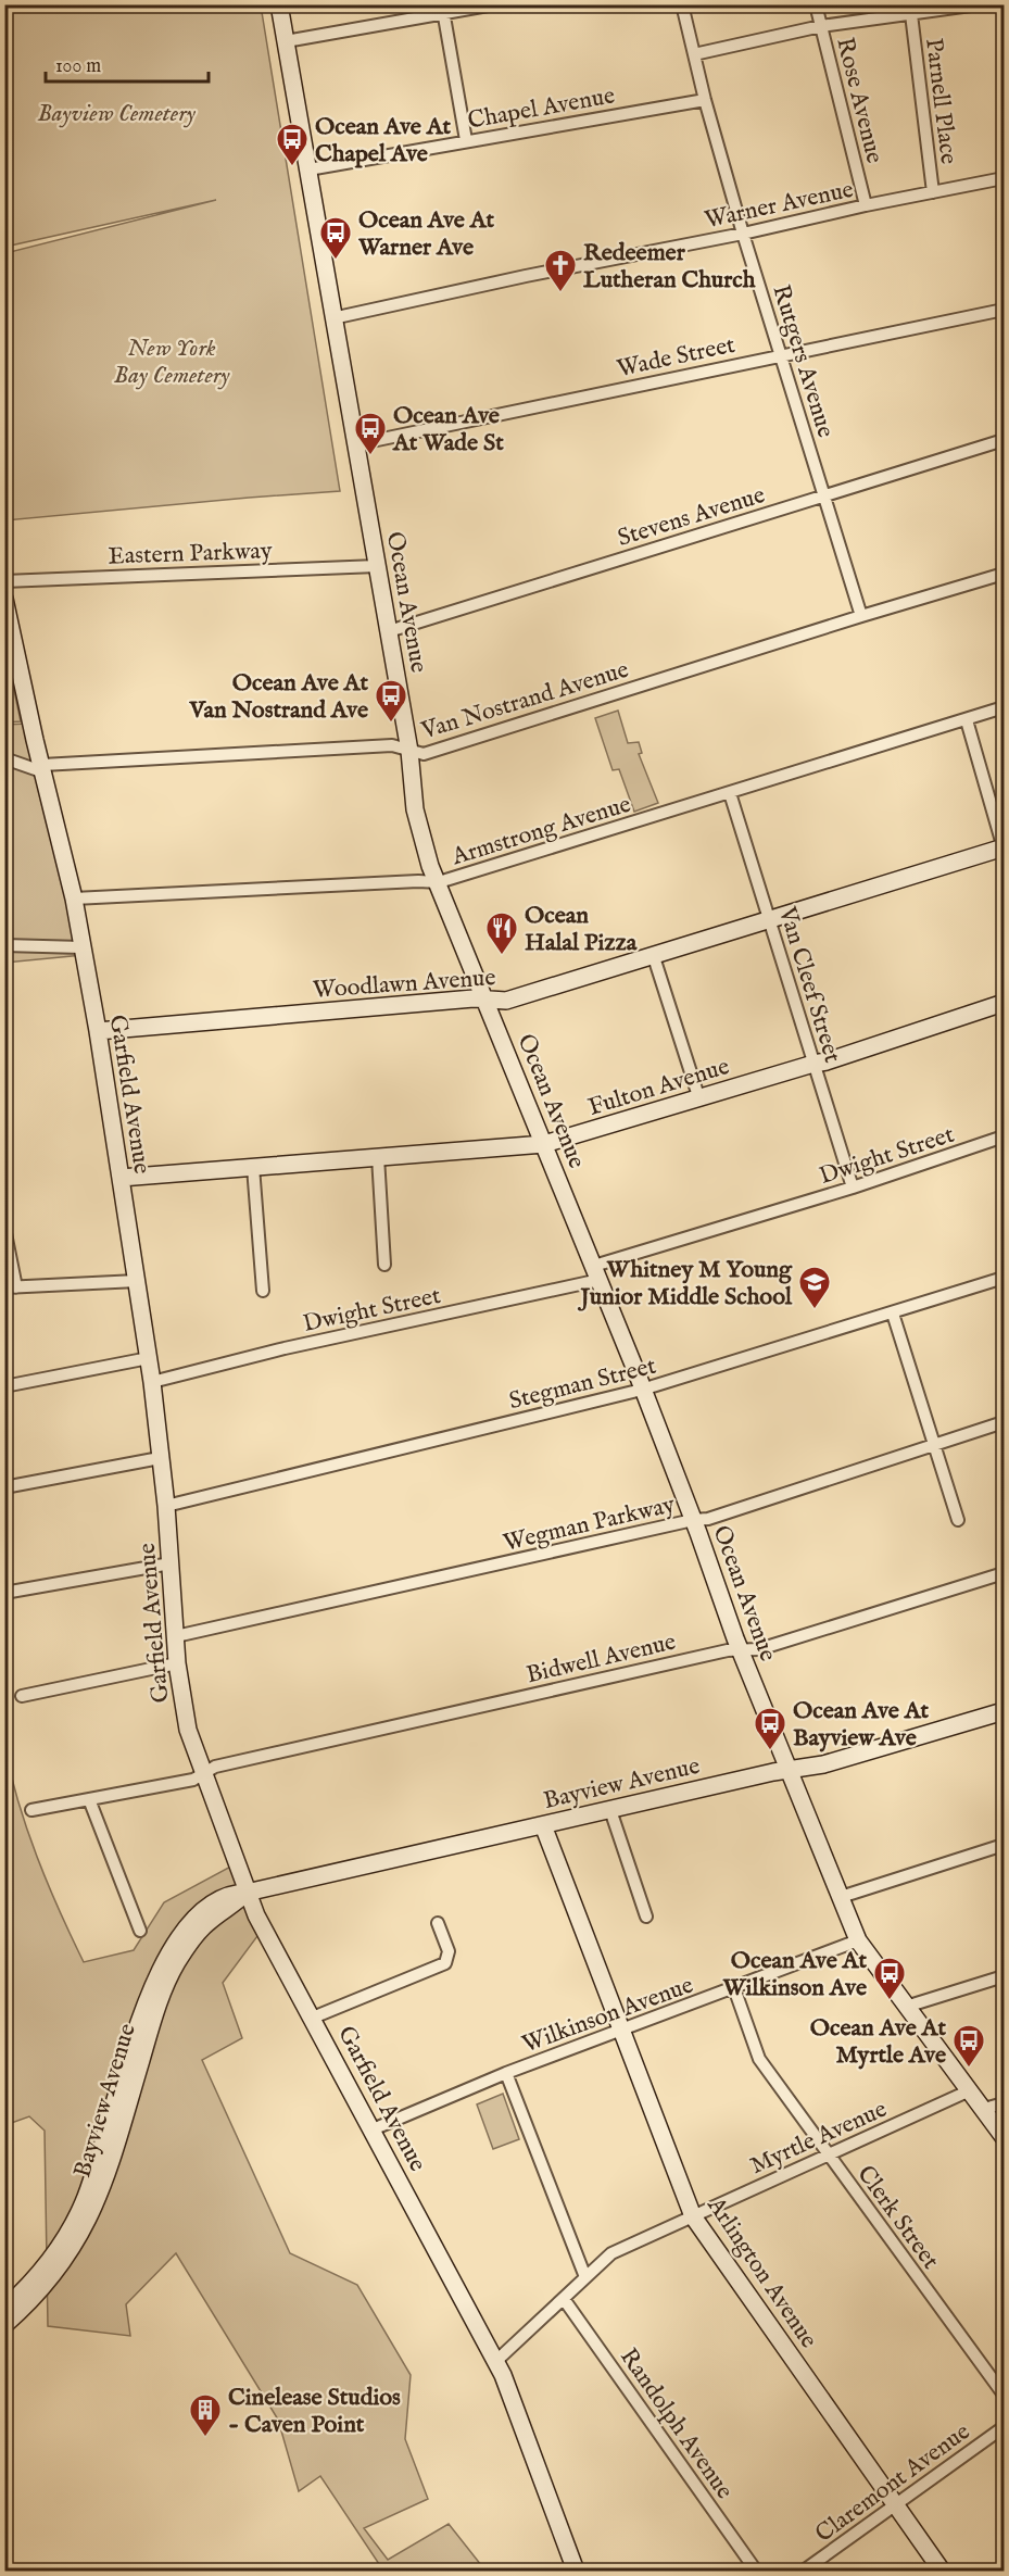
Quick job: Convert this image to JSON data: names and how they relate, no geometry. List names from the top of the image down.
{
  "streets": {
    "street": [
      "Rose Avenue",
      "Parnell Place",
      "Chapel Avenue",
      "Warner Avenue",
      "Wade Street",
      "Rutgers Avenue",
      "Stevens Avenue",
      "Eastern Parkway",
      "Ocean Avenue",
      "Van Nostrand Avenue",
      "Armstrong Avenue",
      "Woodlawn Avenue",
      "Van Cleef Street",
      "Fulton Avenue",
      "Garfield Avenue",
      "Dwight Street",
      "Stegman Street",
      "Wegman Parkway",
      "Bidwell Avenue",
      "Bayview Avenue",
      "Wilkinson Avenue",
      "Myrtle Avenue",
      "Clerk Street",
      "Arlington Avenue",
      "Randolph Avenue",
      "Claremont Avenue"
    ]
  },
  "crossings": [
    ["Rose Avenue", "Warner Avenue"],
    ["Parnell Place", "Warner Avenue"],
    ["Chapel Avenue", "Rutgers Avenue"],
    ["Chapel Avenue", "Ocean Avenue"],
    ["Warner Avenue", "Rutgers Avenue"],
    ["Warner Avenue", "Ocean Avenue"],
    ["Wade Street", "Rutgers Avenue"],
    ["Wade Street", "Ocean Avenue"],
    ["Rutgers Avenue", "Stevens Avenue"],
    ["Rutgers Avenue", "Van Nostrand Avenue"],
    ["Stevens Avenue", "Ocean Avenue"],
    ["Eastern Parkway", "Ocean Avenue"],
    ["Ocean Avenue", "Van Nostrand Avenue"],
    ["Ocean Avenue", "Armstrong Avenue"],
    ["Ocean Avenue", "Woodlawn Avenue"],
    ["Ocean Avenue", "Fulton Avenue"],
    ["Ocean Avenue", "Dwight Street"],
    ["Ocean Avenue", "Stegman Street"],
    ["Ocean Avenue", "Wegman Parkway"],
    ["Ocean Avenue", "Bidwell Avenue"],
    ["Ocean Avenue", "Bayview Avenue"],
    ["Ocean Avenue", "Wilkinson Avenue"],
    ["Ocean Avenue", "Myrtle Avenue"],
    ["Van Nostrand Avenue", "Garfield Avenue"],
    ["Armstrong Avenue", "Van Cleef Street"],
    ["Armstrong Avenue", "Garfield Avenue"],
    ["Woodlawn Avenue", "Van Cleef Street"],
    ["Woodlawn Avenue", "Garfield Avenue"],
    ["Van Cleef Street", "Fulton Avenue"],
    ["Van Cleef Street", "Dwight Street"],
    ["Fulton Avenue", "Garfield Avenue"],
    ["Garfield Avenue", "Dwight Street"],
    ["Garfield Avenue", "Stegman Street"],
    ["Garfield Avenue", "Wegman Parkway"],
    ["Garfield Avenue", "Bidwell Avenue"],
    ["Garfield Avenue", "Bayview Avenue"],
    ["Garfield Avenue", "Wilkinson Avenue"],
    ["Garfield Avenue", "Myrtle Avenue"],
    ["Bayview Avenue", "Arlington Avenue"],
    ["Wilkinson Avenue", "Clerk Street"],
    ["Wilkinson Avenue", "Arlington Avenue"],
    ["Myrtle Avenue", "Clerk Street"],
    ["Myrtle Avenue", "Arlington Avenue"],
    ["Myrtle Avenue", "Randolph Avenue"],
    ["Arlington Avenue", "Claremont Avenue"]
  ],
  "parks": ["Bayview Cemetery", "New York Bay Cemetery"],
  "places": {
    "bus stop": [
      "Ocean Ave At Chapel Ave",
      "Ocean Ave At Warner Ave",
      "Ocean Ave At Wade St",
      "Ocean Ave At Van Nostrand Ave",
      "Ocean Ave At Bayview Ave",
      "Ocean Ave At Wilkinson Ave",
      "Ocean Ave At Myrtle Ave"
    ],
    "church": ["Redeemer Lutheran Church"],
    "restaurant": ["Ocean Halal Pizza"],
    "school or university": ["Whitney M Young Junior Middle School"],
    "building": ["Cinelease Studios - Caven Point"]
  },
  "scale_bar": "100 m"
}
